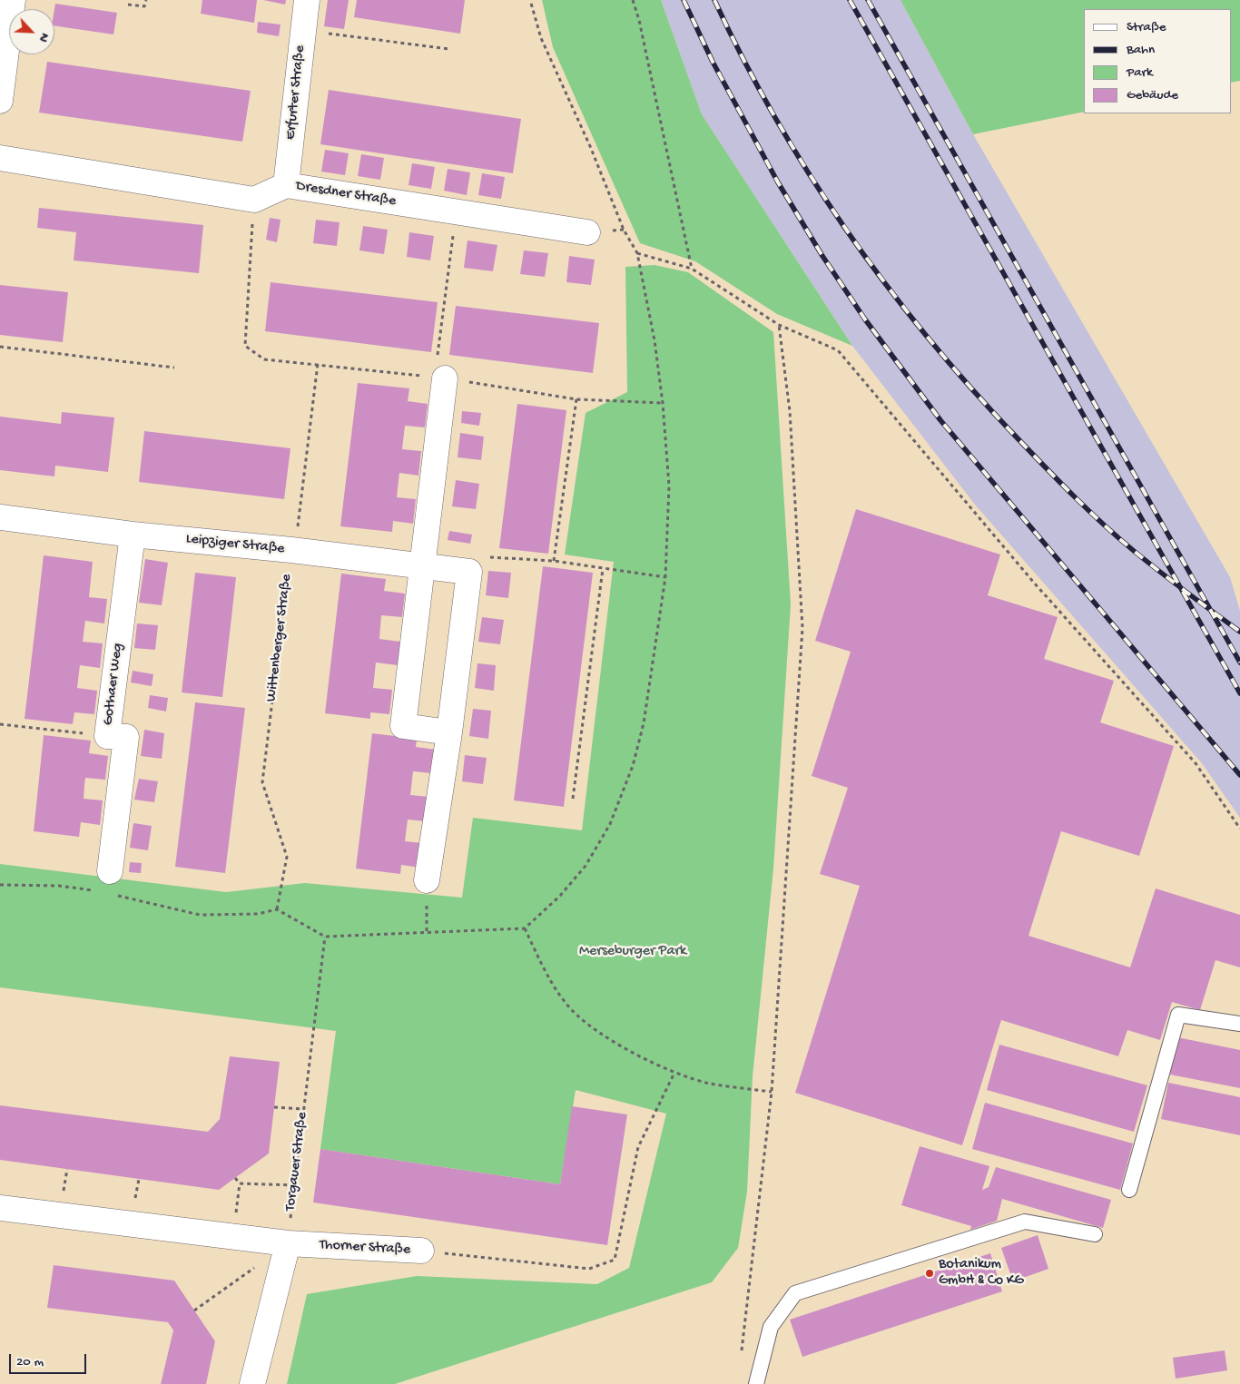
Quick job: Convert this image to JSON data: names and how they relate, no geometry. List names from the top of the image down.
{
  "streets": {
    "street": [
      "Erfurter Straße",
      "Dresdner Straße",
      "Leipziger Straße",
      "Gothaer Weg",
      "Thorner Straße"
    ],
    "path": ["Wittenberger Straße", "Torgauer Straße"]
  },
  "crossings": [
    ["Erfurter Straße", "Dresdner Straße"],
    ["Leipziger Straße", "Wittenberger Straße"],
    ["Leipziger Straße", "Gothaer Weg"],
    ["Torgauer Straße", "Thorner Straße"]
  ],
  "parks": ["Merseburger Park"],
  "places": ["Botanikum GmbH & Co KG"],
  "legend": [
    "Straße",
    "Bahn",
    "Park",
    "Gebäude"
  ],
  "scale_bar": "20 m",
  "north": "bottom right"
}
